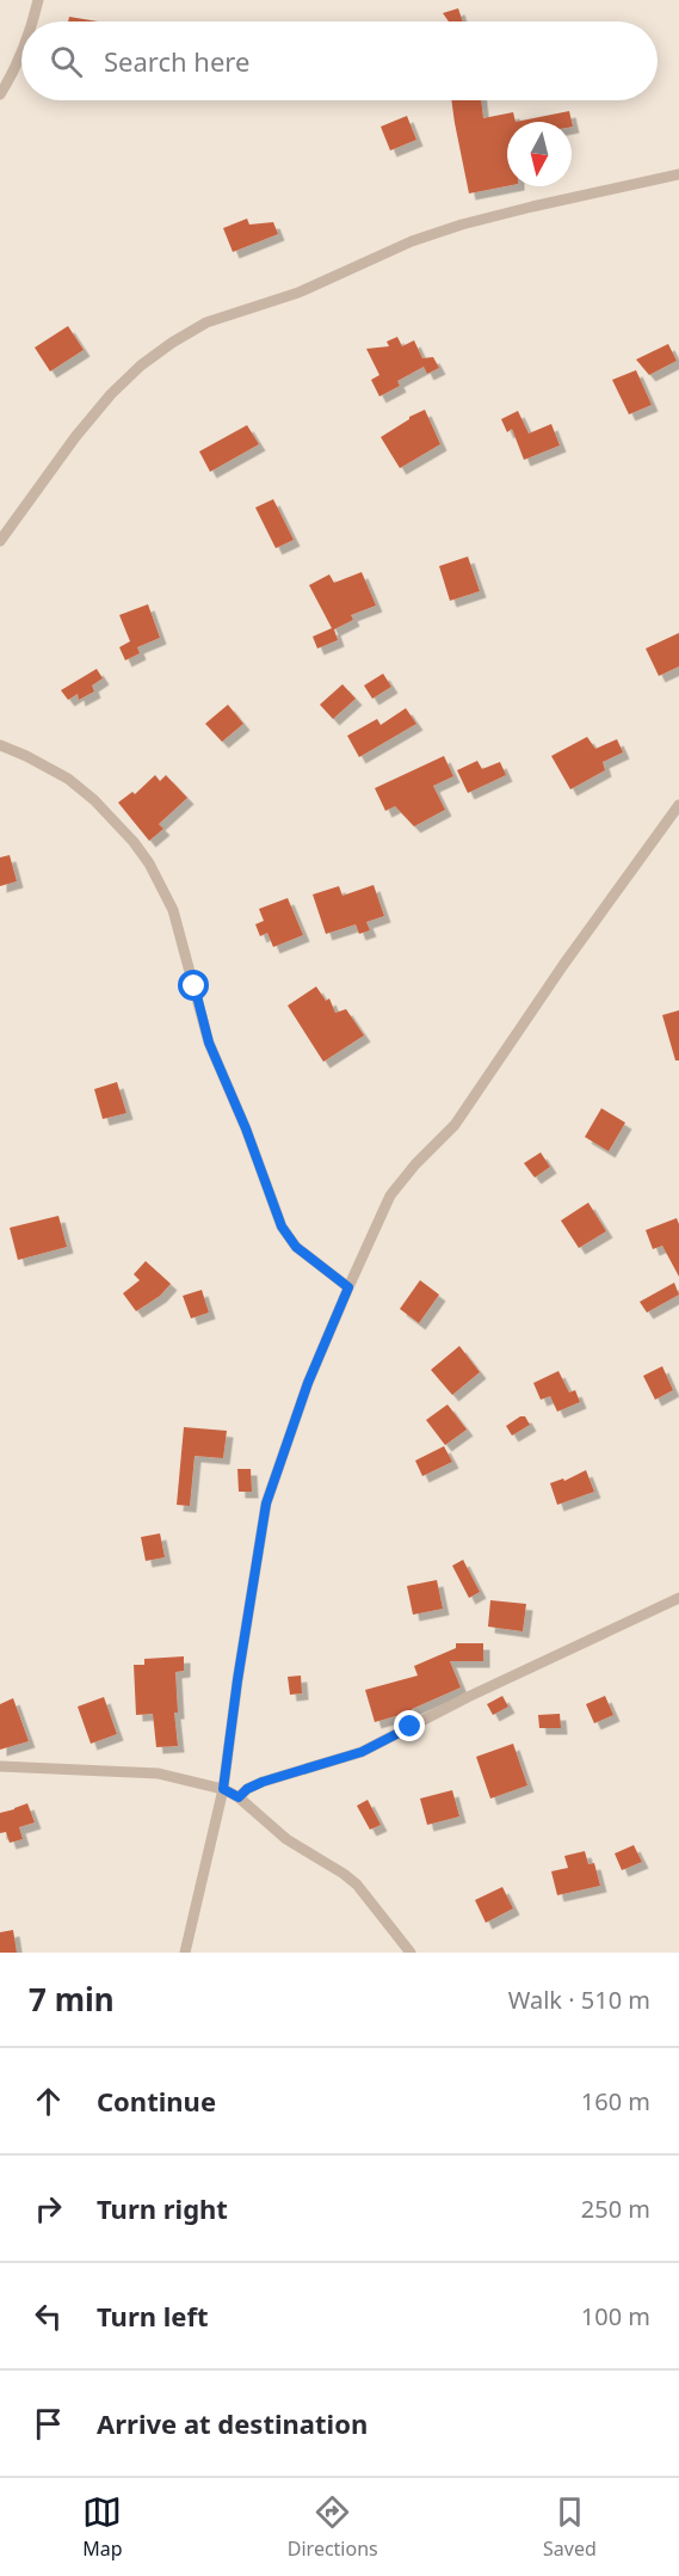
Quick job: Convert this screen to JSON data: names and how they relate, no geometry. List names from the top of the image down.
{
  "north": "bottom",
  "page": {
    "search": "Search here",
    "heading": ["7 min", "Walk · 510 m"],
    "list": [
      ["Continue", "160 m"],
      ["Turn right", "250 m"],
      ["Turn left", "100 m"],
      "Arrive at destination"
    ],
    "nav": ["Map", "Directions", "Saved"]
  }
}
